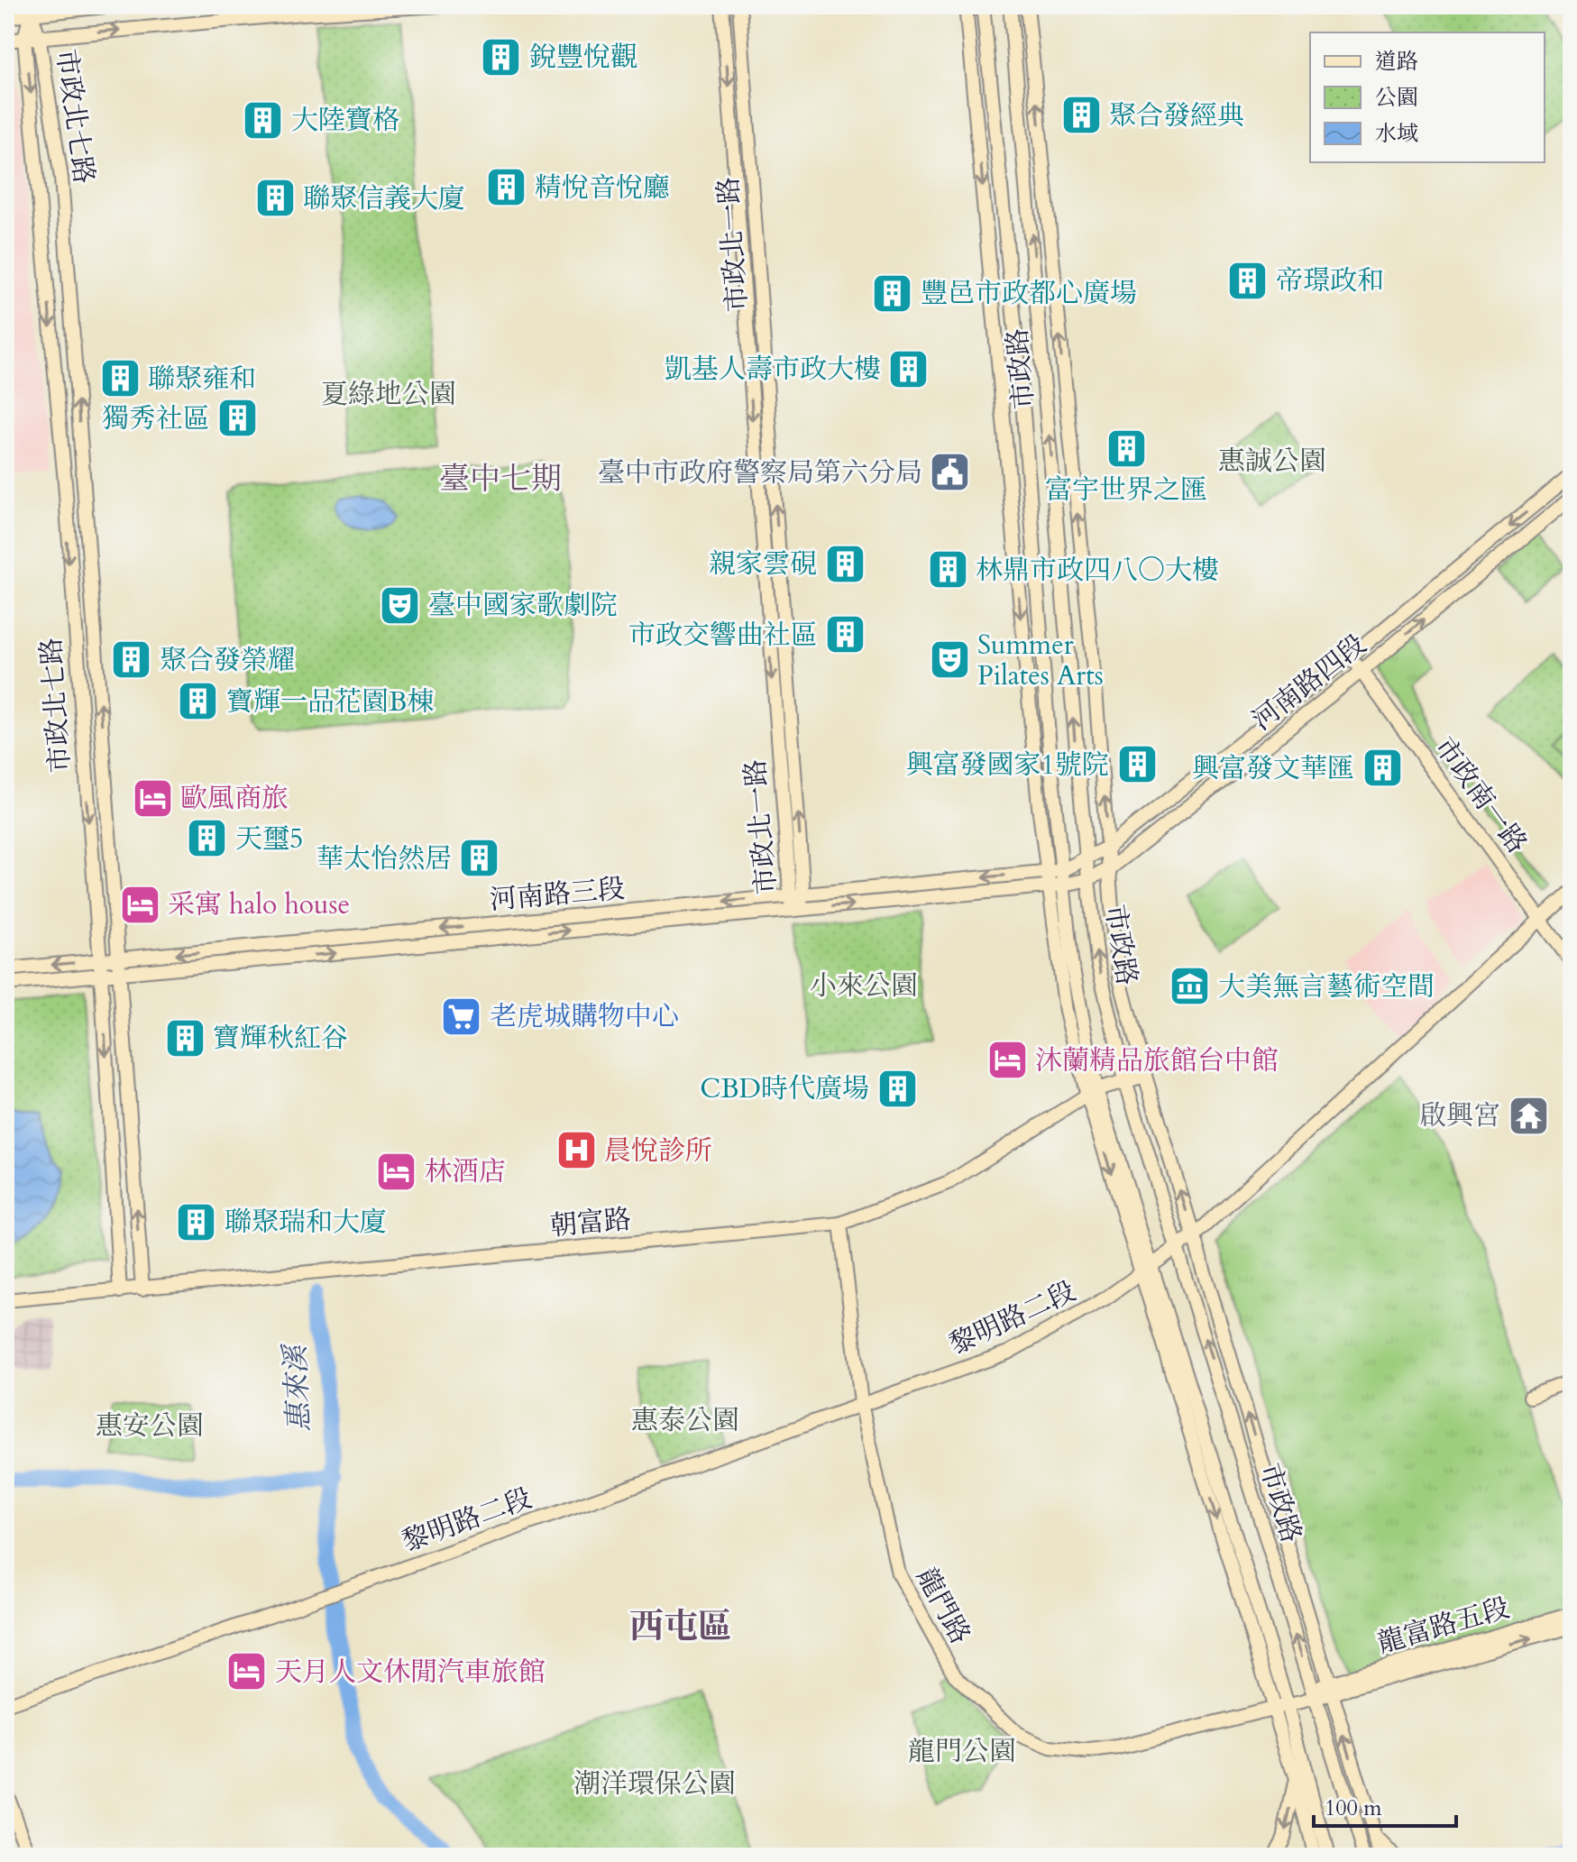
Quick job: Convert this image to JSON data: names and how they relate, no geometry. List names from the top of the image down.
{
  "streets": {
    "street": [
      "市政北七路",
      "市政北一路",
      "市政路",
      "河南路四段",
      "市政南一路",
      "河南路三段",
      "朝富路",
      "黎明路二段",
      "龍門路",
      "龍富路五段"
    ]
  },
  "crossings": [
    ["市政北七路", "河南路三段"],
    ["市政北七路", "朝富路"],
    ["市政北一路", "河南路三段"],
    ["市政路", "河南路四段"],
    ["市政路", "河南路三段"],
    ["市政路", "朝富路"],
    ["市政路", "黎明路二段"],
    ["市政路", "龍門路"],
    ["市政路", "龍富路五段"],
    ["河南路四段", "市政南一路"],
    ["河南路四段", "河南路三段"],
    ["市政南一路", "黎明路二段"],
    ["朝富路", "龍門路"],
    ["黎明路二段", "龍門路"],
    ["龍門路", "龍富路五段"]
  ],
  "districts": ["臺中七期", "西屯區"],
  "water": ["惠來溪"],
  "parks": [
    "夏綠地公園",
    "惠誠公園",
    "小來公園",
    "惠泰公園",
    "惠安公園",
    "龍門公園",
    "潮洋環保公園"
  ],
  "places": {
    "building": [
      "銳豐悅觀",
      "聚合發經典",
      "大陸寶格",
      "精悅音悅廳",
      "聯聚信義大廈",
      "帝璟政和",
      "豐邑市政都心廣場",
      "凱基人壽市政大樓",
      "聯聚雍和",
      "獨秀社區",
      "富宇世界之匯",
      "親家雲硯",
      "林鼎市政四八〇大樓",
      "市政交響曲社區",
      "聚合發榮耀",
      "寶輝一品花園B棟",
      "興富發國家1號院",
      "興富發文華匯",
      "天璽5",
      "華太怡然居",
      "寶輝秋紅谷",
      "CBD時代廣場",
      "聯聚瑞和大廈"
    ],
    "public building": ["臺中市政府警察局第六分局"],
    "theatre": ["臺中國家歌劇院", "Summer Pilates Arts"],
    "hotel": [
      "歐風商旅",
      "采寓 halo house",
      "沐蘭精品旅館台中館",
      "林酒店",
      "天月人文休閒汽車旅館"
    ],
    "museum": ["大美無言藝術空間"],
    "supermarket": ["老虎城購物中心"],
    "temple": ["啟興宮"],
    "hospital": ["晨悅診所"]
  },
  "legend": ["道路", "公園", "水域"],
  "scale_bar": "100 m"
}
